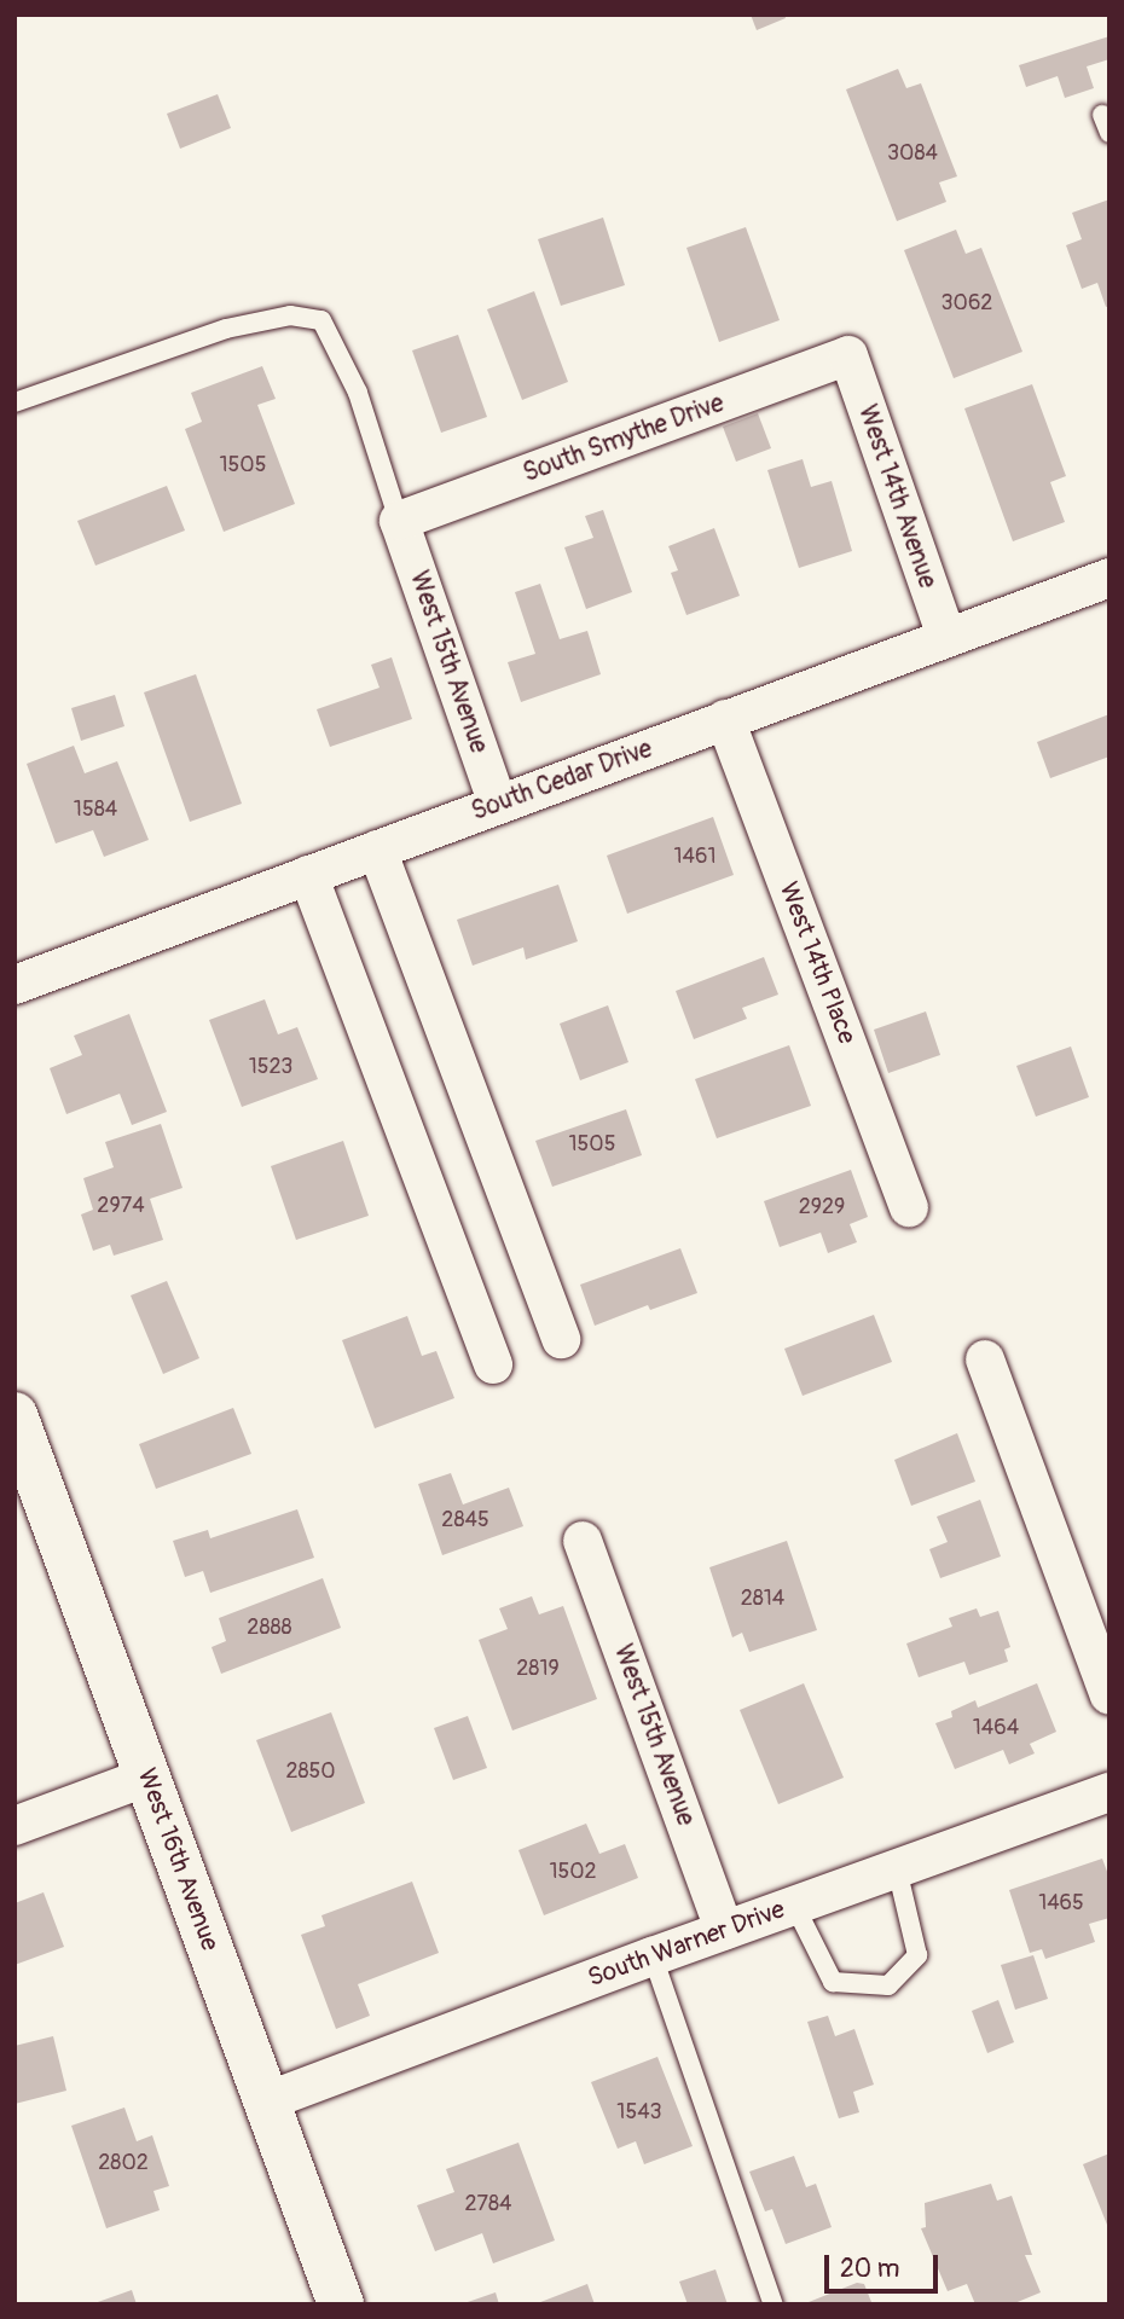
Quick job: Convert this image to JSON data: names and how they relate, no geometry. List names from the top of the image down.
{
  "streets": {
    "street": [
      "South Smythe Drive",
      "West 14th Avenue",
      "West 15th Avenue",
      "South Cedar Drive",
      "West 14th Place",
      "West 16th Avenue",
      "South Warner Drive"
    ]
  },
  "crossings": [
    ["South Smythe Drive", "West 14th Avenue"],
    ["South Smythe Drive", "West 15th Avenue"],
    ["West 14th Avenue", "South Cedar Drive"],
    ["West 15th Avenue", "South Cedar Drive"],
    ["West 15th Avenue", "South Warner Drive"],
    ["South Cedar Drive", "West 14th Place"],
    ["West 16th Avenue", "South Warner Drive"]
  ],
  "house_numbers": [
    "3084",
    "3062",
    "1505",
    "1584",
    "1461",
    "1523",
    "1505",
    "2974",
    "2929",
    "2845",
    "2814",
    "2888",
    "2819",
    "1464",
    "2850",
    "1502",
    "1465",
    "1543",
    "2802",
    "2784"
  ],
  "scale_bar": "20 m"
}
